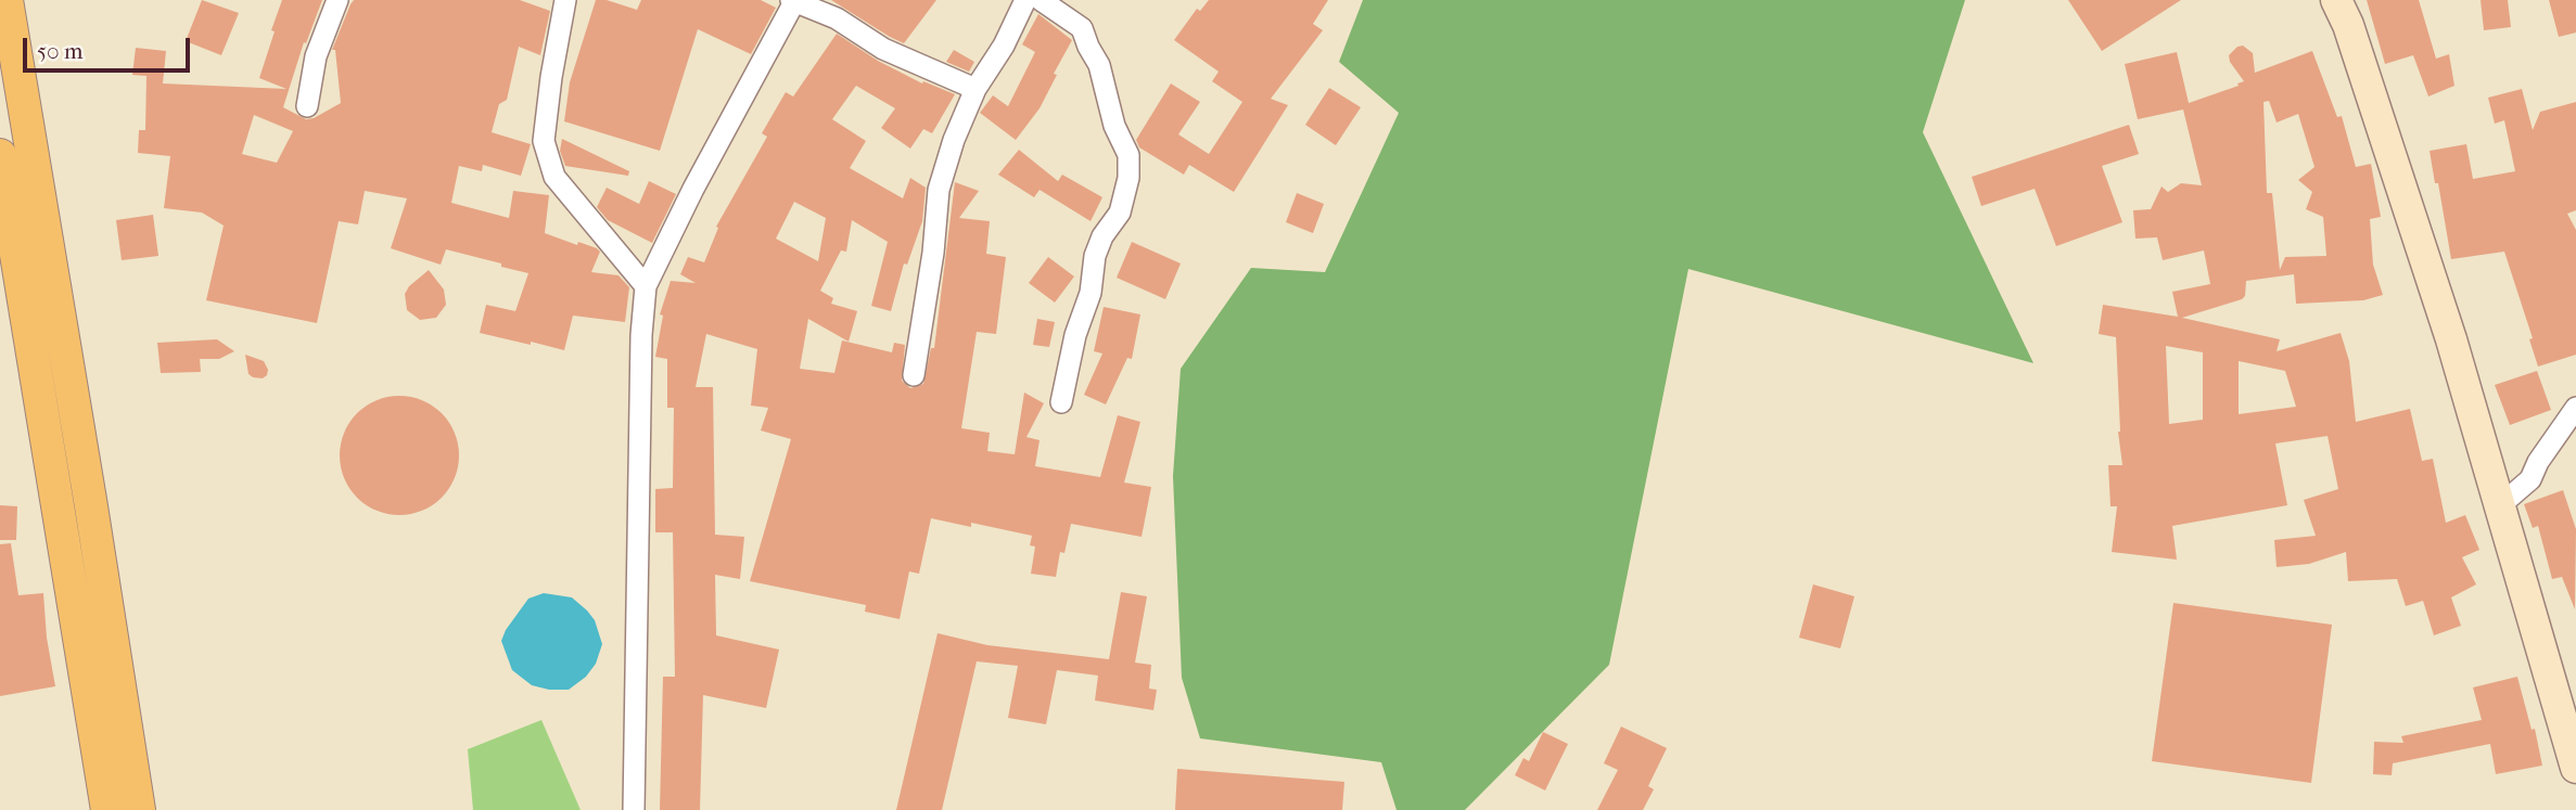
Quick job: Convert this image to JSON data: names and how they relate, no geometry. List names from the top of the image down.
{
  "scale_bar": "50 m"
}
